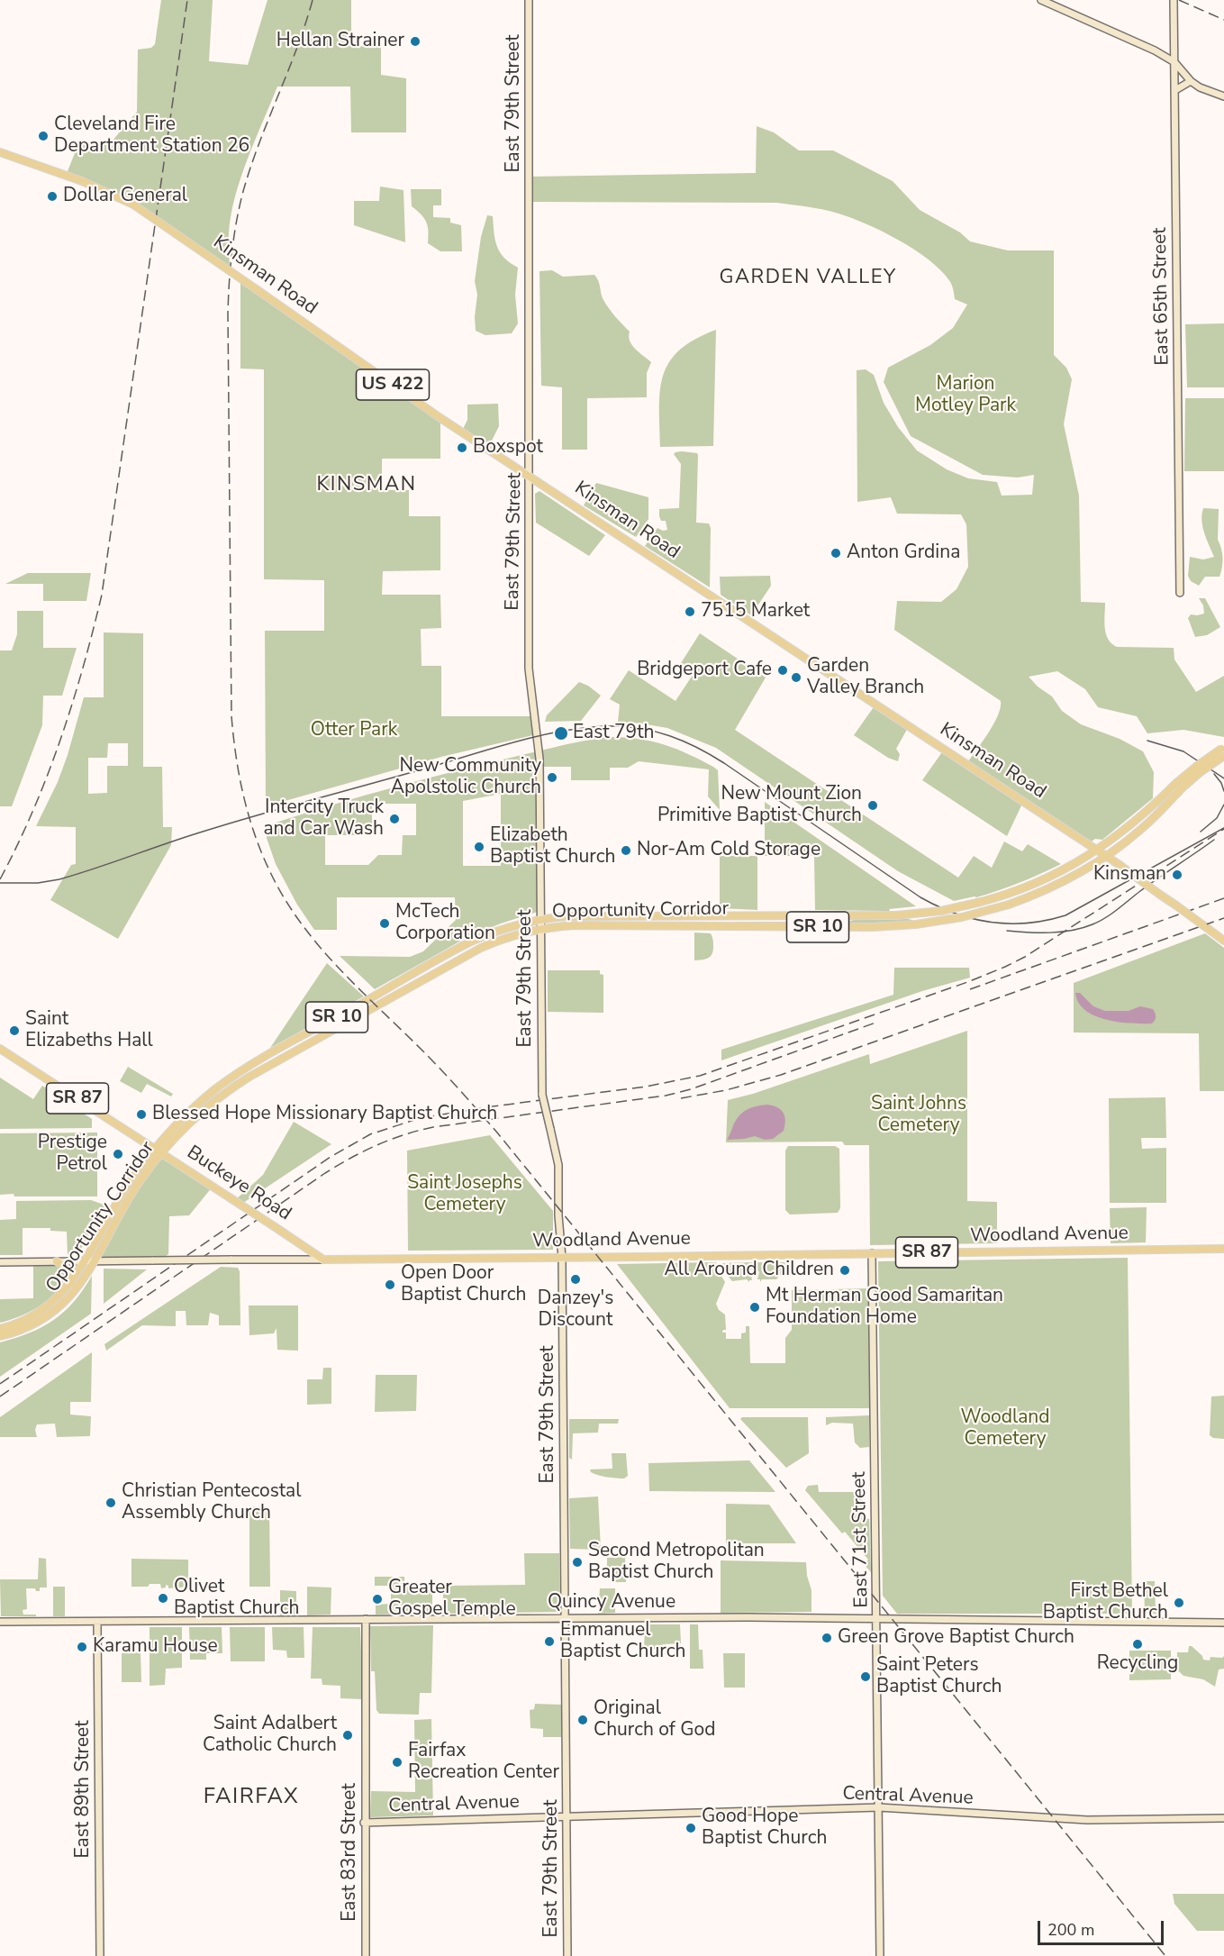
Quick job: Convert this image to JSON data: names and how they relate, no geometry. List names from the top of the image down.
{
  "streets": {
    "main road": [
      "Kinsman Road",
      "US 422",
      "Opportunity Corridor",
      "SR 10",
      "SR 87",
      "Buckeye Road",
      "Woodland Avenue"
    ],
    "street": [
      "East 79th Street",
      "East 65th Street",
      "East 71st Street",
      "Quincy Avenue",
      "East 89th Street",
      "Central Avenue",
      "East 83rd Street"
    ]
  },
  "crossings": [
    ["East 79th Street", "Kinsman Road"],
    ["East 79th Street", "Opportunity Corridor"],
    ["East 79th Street", "Woodland Avenue"],
    ["East 79th Street", "Quincy Avenue"],
    ["East 79th Street", "Central Avenue"],
    ["Kinsman Road", "Opportunity Corridor"],
    ["Opportunity Corridor", "Buckeye Road"],
    ["Opportunity Corridor", "Woodland Avenue"],
    ["Buckeye Road", "Woodland Avenue"],
    ["Woodland Avenue", "East 71st Street"],
    ["East 71st Street", "Quincy Avenue"],
    ["East 71st Street", "Central Avenue"],
    ["Quincy Avenue", "East 89th Street"],
    ["Quincy Avenue", "East 83rd Street"],
    ["Central Avenue", "East 83rd Street"]
  ],
  "districts": ["GARDEN VALLEY", "KINSMAN", "FAIRFAX"],
  "parks": [
    "Marion Motley Park",
    "Otter Park",
    "Saint Johns Cemetery",
    "Saint Josephs Cemetery",
    "Woodland Cemetery"
  ],
  "places": [
    "Hellan Strainer",
    "Cleveland Fire Department Station 26",
    "Dollar General",
    "Boxspot",
    "Anton Grdina",
    "7515 Market",
    "Bridgeport Cafe",
    "Garden Valley Branch",
    "East 79th",
    "New Community Apolstolic Church",
    "New Mount Zion Primitive Baptist Church",
    "Intercity Truck and Car Wash",
    "Elizabeth Baptist Church",
    "Nor-Am Cold Storage",
    "Kinsman",
    "McTech Corporation",
    "Saint Elizabeths Hall",
    "Blessed Hope Missionary Baptist Church",
    "Prestige Petrol",
    "All Around Children",
    "Danzey's Discount",
    "Open Door Baptist Church",
    "Mt Herman Good Samaritan Foundation Home",
    "Christian Pentecostal Assembly Church",
    "Second Metropolitan Baptist Church",
    "Olivet Baptist Church",
    "Greater Gospel Temple",
    "First Bethel Baptist Church",
    "Green Grove Baptist Church",
    "Emmanuel Baptist Church",
    "Recycling",
    "Karamu House",
    "Saint Peters Baptist Church",
    "Original Church of God",
    "Saint Adalbert Catholic Church",
    "Fairfax Recreation Center",
    "Good Hope Baptist Church"
  ],
  "scale_bar": "200 m"
}
